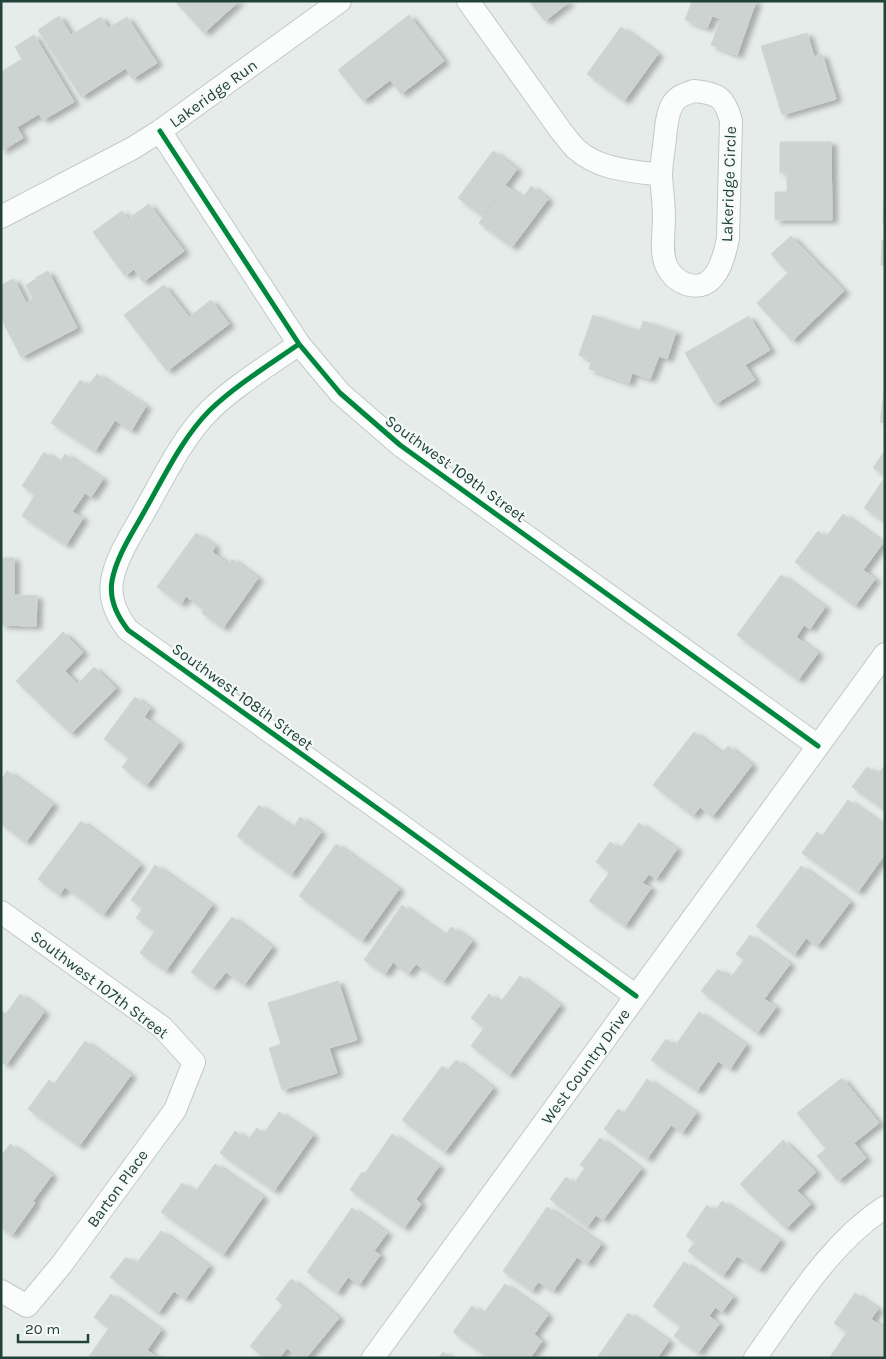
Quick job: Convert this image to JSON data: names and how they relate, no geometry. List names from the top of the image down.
{
  "streets": {
    "street": [
      "Lakeridge Run",
      "Lakeridge Circle",
      "Southwest 109th Street",
      "Southwest 108th Street",
      "Southwest 107th Street",
      "West Country Drive",
      "Barton Place"
    ]
  },
  "crossings": [
    ["Lakeridge Run", "Southwest 109th Street"],
    ["Southwest 109th Street", "Southwest 108th Street"],
    ["Southwest 109th Street", "West Country Drive"],
    ["Southwest 108th Street", "West Country Drive"],
    ["Southwest 107th Street", "Barton Place"]
  ],
  "scale_bar": "20 m"
}
